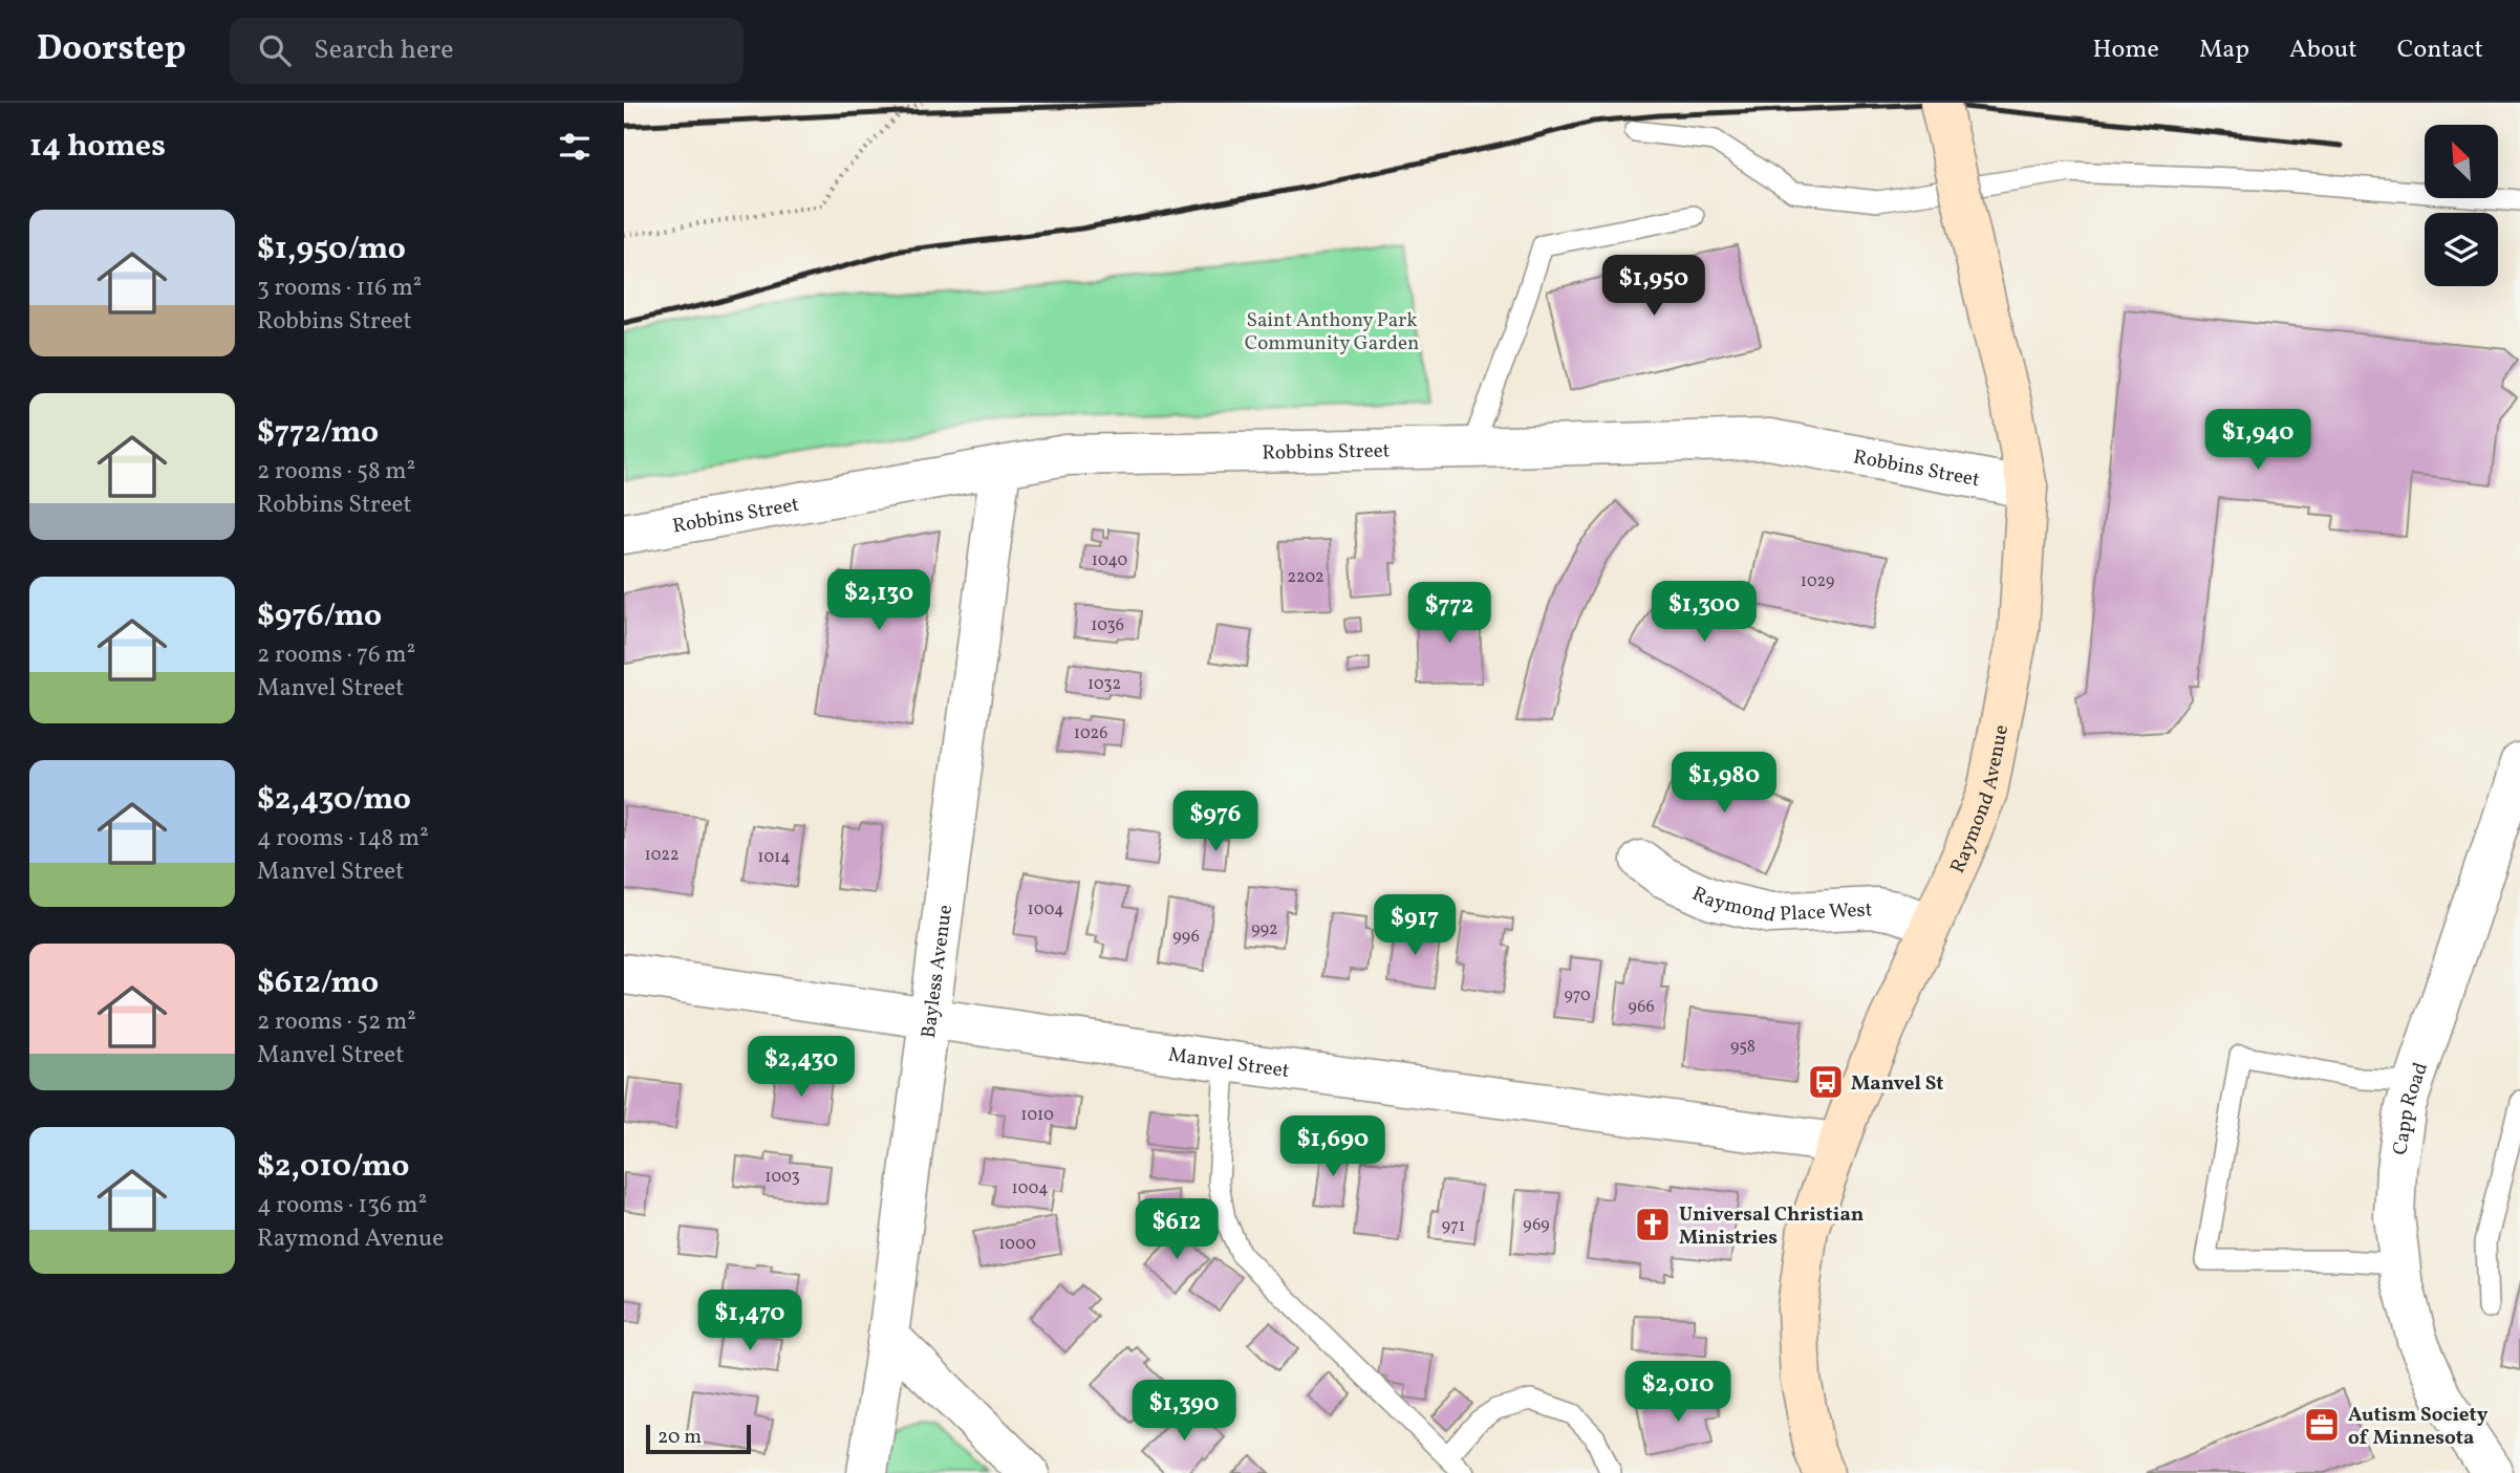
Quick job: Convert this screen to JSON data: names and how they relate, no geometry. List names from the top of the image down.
{
  "streets": {
    "street": [
      "Robbins Street",
      "Raymond Avenue",
      "Raymond Place West",
      "Bayless Avenue",
      "Manvel Street",
      "Capp Road"
    ]
  },
  "crossings": [
    ["Robbins Street", "Raymond Avenue"],
    ["Robbins Street", "Bayless Avenue"],
    ["Raymond Avenue", "Raymond Place West"],
    ["Raymond Avenue", "Manvel Street"],
    ["Bayless Avenue", "Manvel Street"]
  ],
  "parks": ["Saint Anthony Park Community Garden"],
  "places": {
    "bus stop": ["Manvel St"],
    "church": ["Universal Christian Ministries"],
    "office": ["Autism Society of Minnesota"]
  },
  "house_numbers": [
    "1040",
    "2202",
    "1029",
    "1036",
    "1032",
    "1026",
    "1022",
    "1014",
    "1004",
    "992",
    "996",
    "970",
    "966",
    "958",
    "1010",
    "1003",
    "1004",
    "969",
    "971",
    "1000"
  ],
  "scale_bar": "20 m",
  "north": "top left",
  "page": {
    "header": "Doorstep",
    "search": "Search here",
    "nav": [
      "Home",
      "Map",
      "About",
      "Contact"
    ],
    "heading": "14 homes",
    "list": [
      {
        "name": "$1,950/mo",
        "note": "3 rooms · 116 m² · Robbins Street"
      },
      {
        "name": "$772/mo",
        "note": "2 rooms · 58 m² · Robbins Street"
      },
      {
        "name": "$976/mo",
        "note": "2 rooms · 76 m² · Manvel Street"
      },
      {
        "name": "$2,430/mo",
        "note": "4 rooms · 148 m² · Manvel Street"
      },
      {
        "name": "$612/mo",
        "note": "2 rooms · 52 m² · Manvel Street"
      },
      {
        "name": "$2,010/mo",
        "note": "4 rooms · 136 m² · Raymond Avenue"
      }
    ],
    "price": [
      "$1,950",
      "$1,940",
      "$2,130",
      "$1,300",
      "$772",
      "$1,980",
      "$976",
      "$917",
      "$2,430",
      "$1,690",
      "$612",
      "$1,470",
      "$2,010",
      "$1,390"
    ],
    "scale": "20 m"
  }
}
